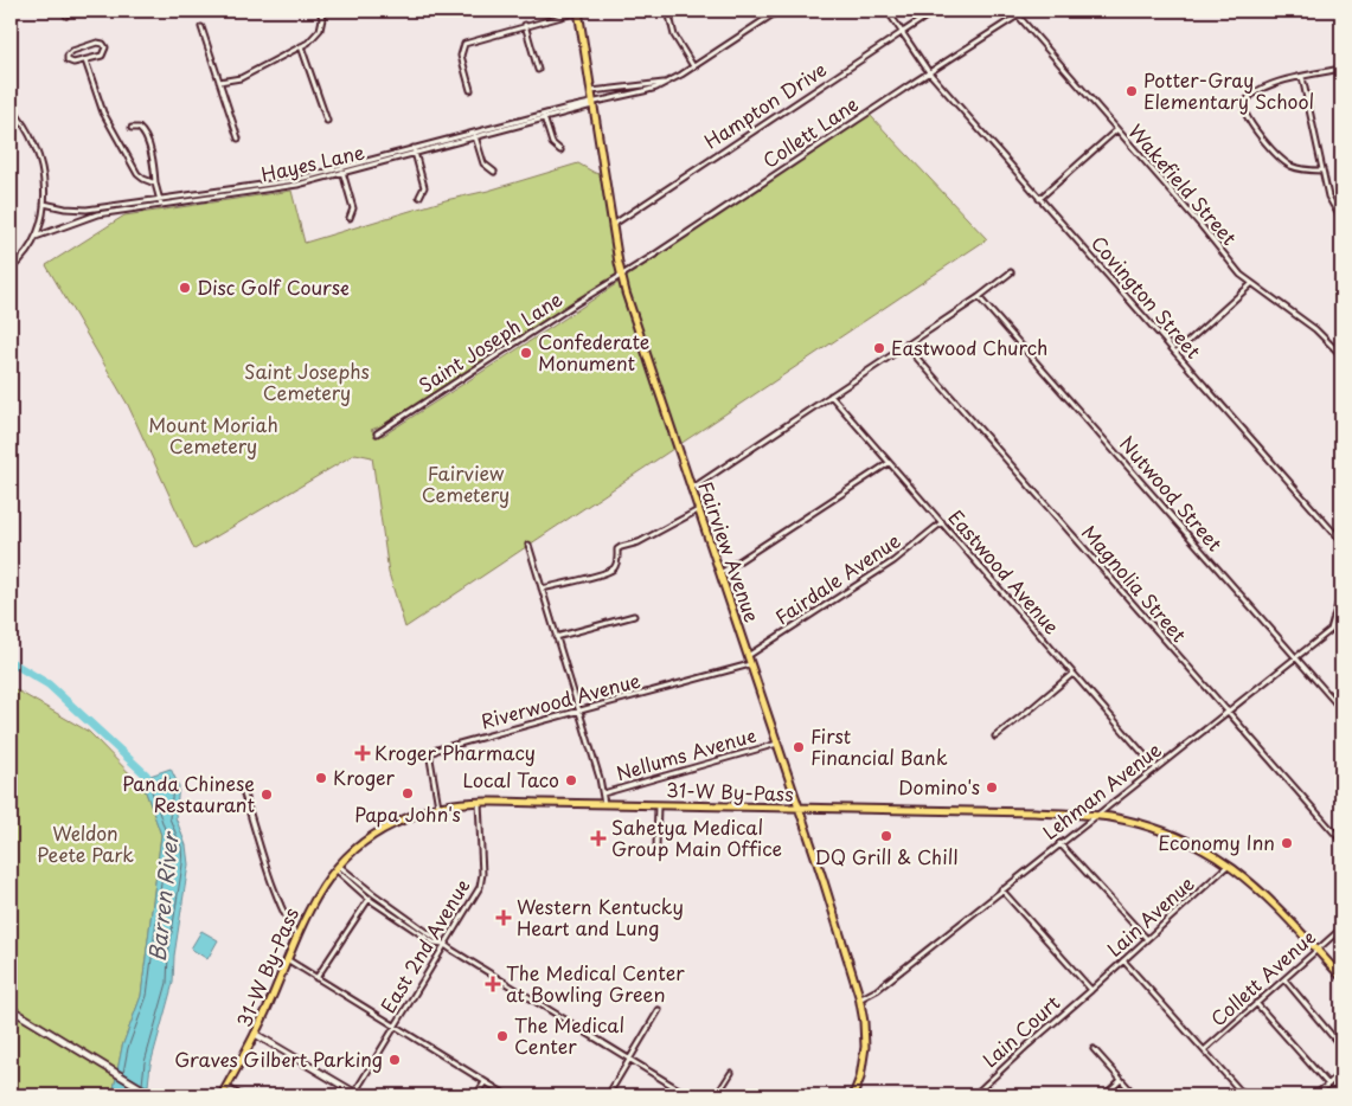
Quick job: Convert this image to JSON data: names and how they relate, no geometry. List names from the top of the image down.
{
  "streets": {
    "main road": ["Fairview Avenue", "31-W By-Pass"],
    "street": [
      "Hampton Drive",
      "Collett Lane",
      "Hayes Lane",
      "Wakefield Street",
      "Covington Street",
      "Saint Joseph Lane",
      "Nutwood Street",
      "Eastwood Avenue",
      "Fairdale Avenue",
      "Magnolia Street",
      "Riverwood Avenue",
      "Nellums Avenue",
      "Lehman Avenue",
      "Lain Avenue",
      "East 2nd Avenue",
      "Collett Avenue",
      "Lain Court"
    ]
  },
  "crossings": [
    ["Hampton Drive", "Covington Street"],
    ["Hampton Drive", "Fairview Avenue"],
    ["Collett Lane", "Wakefield Street"],
    ["Collett Lane", "Covington Street"],
    ["Collett Lane", "Saint Joseph Lane"],
    ["Collett Lane", "Fairview Avenue"],
    ["Hayes Lane", "Fairview Avenue"],
    ["Saint Joseph Lane", "Fairview Avenue"],
    ["Nutwood Street", "Lehman Avenue"],
    ["Fairview Avenue", "Fairdale Avenue"],
    ["Fairview Avenue", "Riverwood Avenue"],
    ["Fairview Avenue", "Nellums Avenue"],
    ["Fairview Avenue", "Lehman Avenue"],
    ["Fairview Avenue", "31-W By-Pass"],
    ["Eastwood Avenue", "Fairdale Avenue"],
    ["Eastwood Avenue", "Lehman Avenue"],
    ["Magnolia Street", "Lehman Avenue"],
    ["Riverwood Avenue", "31-W By-Pass"],
    ["Lehman Avenue", "31-W By-Pass"],
    ["31-W By-Pass", "Lain Avenue"],
    ["31-W By-Pass", "East 2nd Avenue"],
    ["31-W By-Pass", "Collett Avenue"],
    ["Lain Avenue", "Lain Court"]
  ],
  "water": ["Barren River"],
  "parks": [
    "Saint Josephs Cemetery",
    "Mount Moriah Cemetery",
    "Fairview Cemetery",
    "Weldon Peete Park"
  ],
  "places": {
    "other": [
      "Potter-Gray Elementary School",
      "Disc Golf Course",
      "Eastwood Church",
      "Confederate Monument",
      "First Financial Bank",
      "Kroger",
      "Local Taco",
      "Domino's",
      "Papa John's",
      "Panda Chinese Restaurant",
      "DQ Grill & Chill",
      "Economy Inn",
      "The Medical Center",
      "Graves Gilbert Parking"
    ],
    "health": [
      "Kroger Pharmacy",
      "Sahetya Medical Group Main Office",
      "Western Kentucky Heart and Lung",
      "The Medical Center at Bowling Green"
    ]
  }
}
